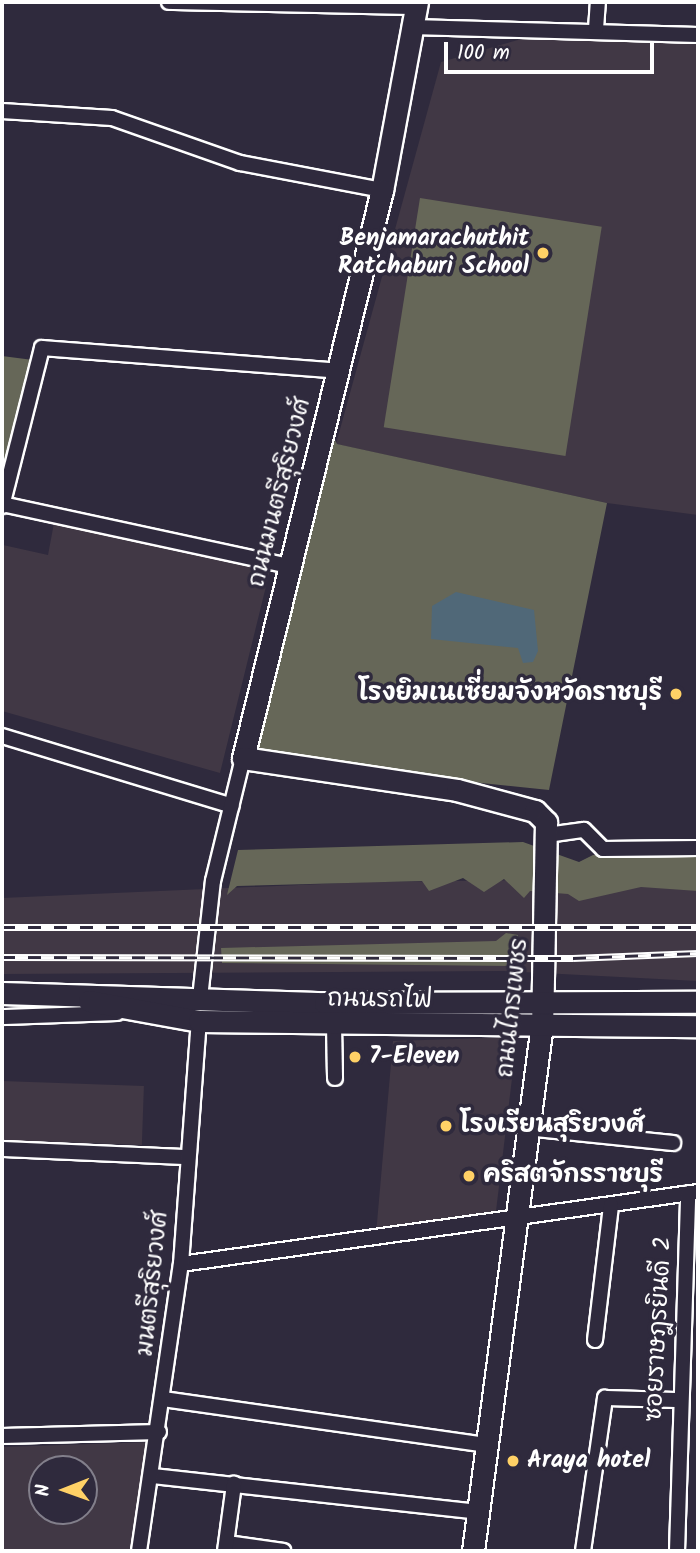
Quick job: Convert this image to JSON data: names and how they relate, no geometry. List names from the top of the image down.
{
  "streets": {
    "main road": ["ถนนมนตรีสุริยวงศ์", "ถนนรถไฟ", "ถนนไกรเพชร"],
    "street": ["มนตรีสุริยวงศ์", "ซอยราษฎรยินดี 2"]
  },
  "crossings": [
    ["ถนนมนตรีสุริยวงศ์", "ถนนรถไฟ"],
    ["ถนนรถไฟ", "ถนนไกรเพชร"],
    ["ถนนรถไฟ", "มนตรีสุริยวงศ์"]
  ],
  "places": [
    "Benjamarachuthit Ratchaburi School",
    "โรงยิมเนเซี่ยมจังหวัดราชบุรี",
    "7-Eleven",
    "โรงเรียนสุริยวงศ์",
    "คริสตจักรราชบุรี",
    "Araya hotel"
  ],
  "scale_bar": "100 m",
  "north": "left"
}
